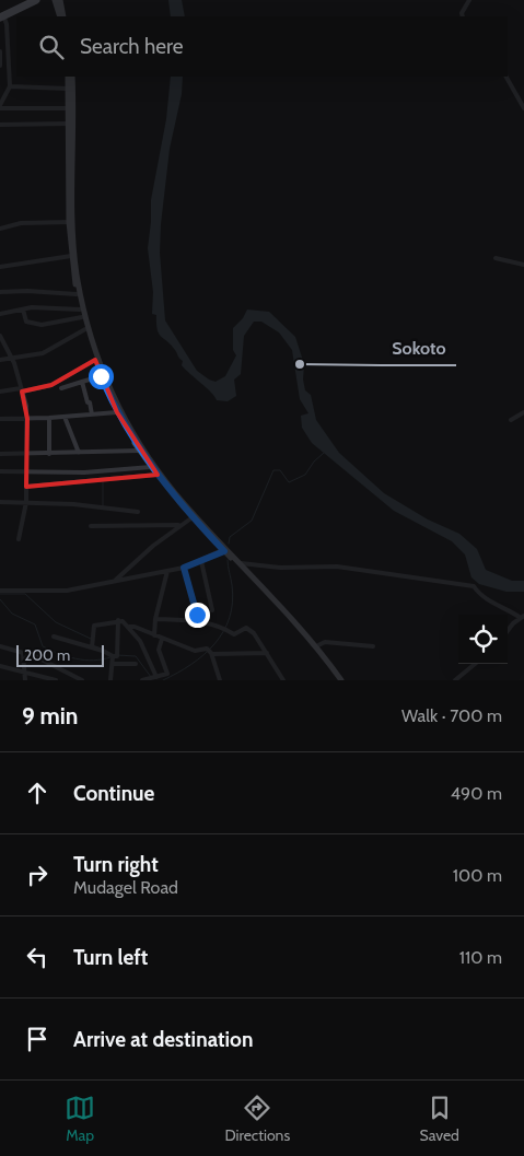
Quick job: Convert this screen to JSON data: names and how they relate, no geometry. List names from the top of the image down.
{
  "places": ["Sokoto"],
  "scale_bar": "200 m",
  "page": {
    "search": "Search here",
    "scale": "200 m",
    "heading": ["9 min", "Walk · 700 m"],
    "list": [
      ["Continue", "490 m"],
      ["Turn right", "Mudagel Road", "100 m"],
      ["Turn left", "110 m"],
      "Arrive at destination"
    ],
    "nav": ["Map", "Directions", "Saved"]
  }
}
